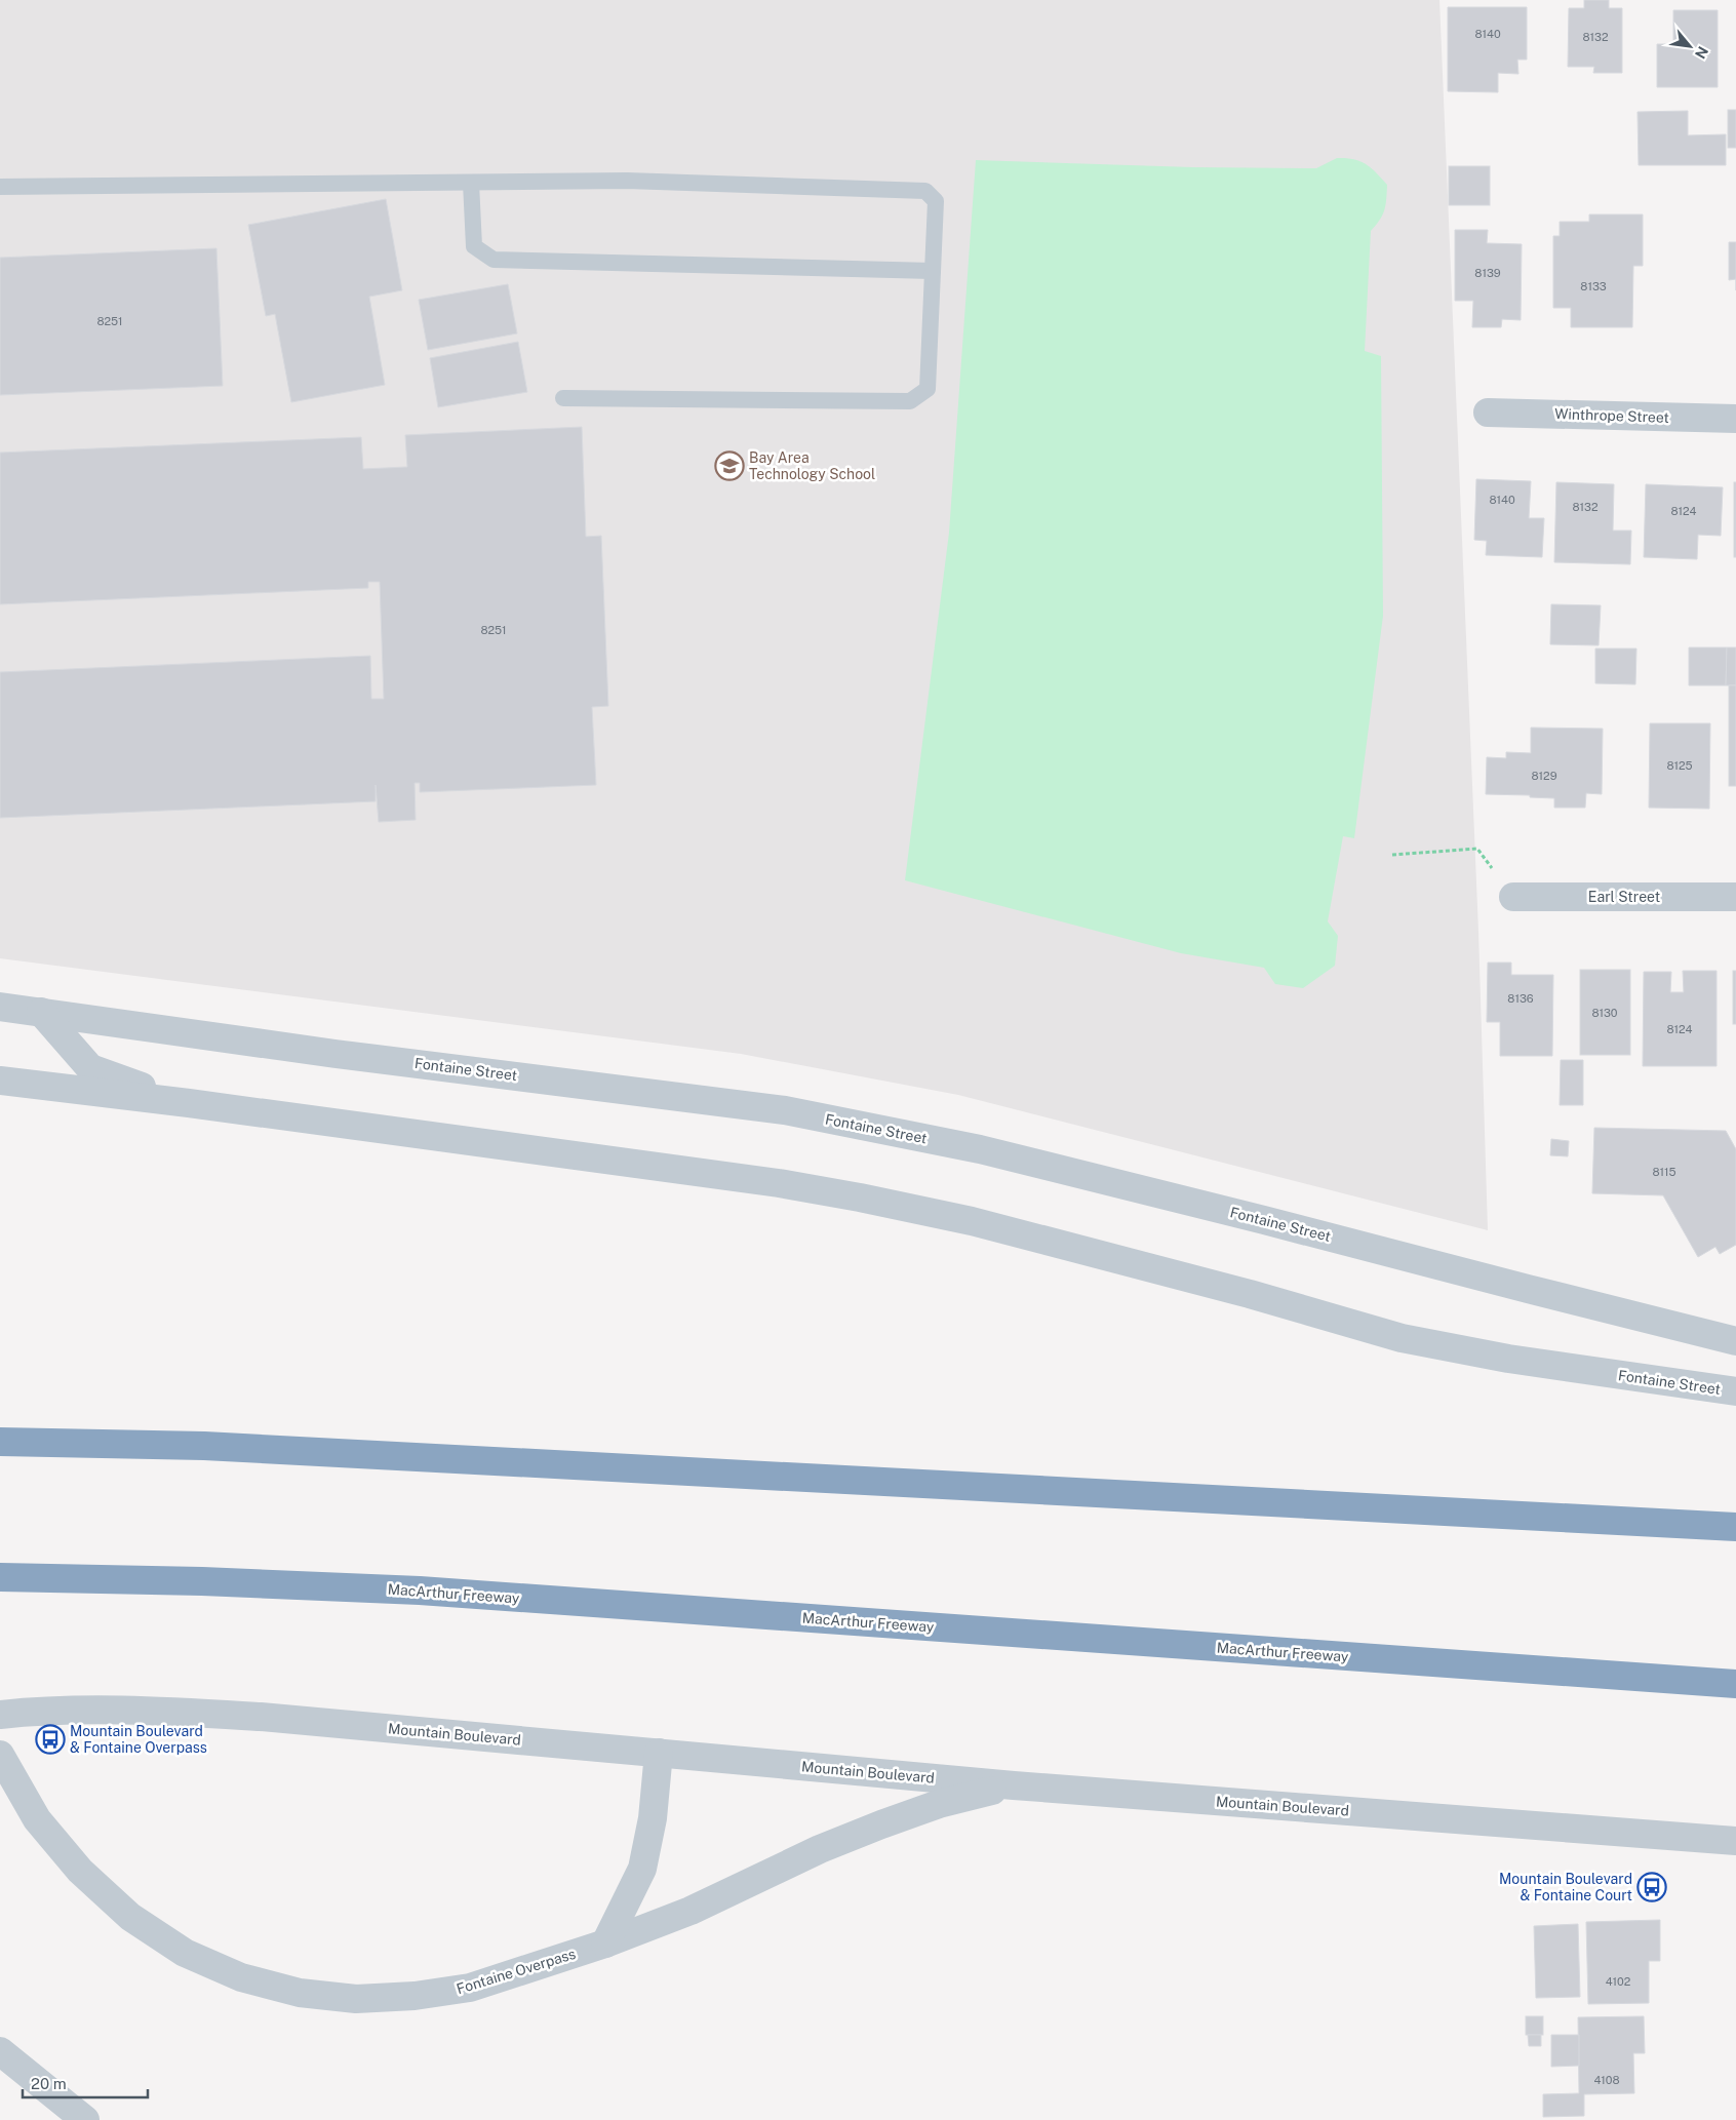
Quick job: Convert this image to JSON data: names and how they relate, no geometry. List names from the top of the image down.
{
  "streets": {
    "highway": ["MacArthur Freeway"],
    "street": [
      "Winthrope Street",
      "Earl Street",
      "Fontaine Street",
      "Mountain Boulevard",
      "Fontaine Overpass"
    ]
  },
  "crossings": [
    ["Mountain Boulevard", "Fontaine Overpass"]
  ],
  "places": {
    "school or university": ["Bay Area Technology School"],
    "bus stop": ["Mountain Boulevard & Fontaine Overpass", "Mountain Boulevard & Fontaine Court"]
  },
  "house_numbers": [
    "8140",
    "8132",
    "8139",
    "8133",
    "8251",
    "8140",
    "8132",
    "8124",
    "8251",
    "8125",
    "8129",
    "8136",
    "8130",
    "8124",
    "8115",
    "4102",
    "4108"
  ],
  "scale_bar": "20 m",
  "north": "bottom right"
}
